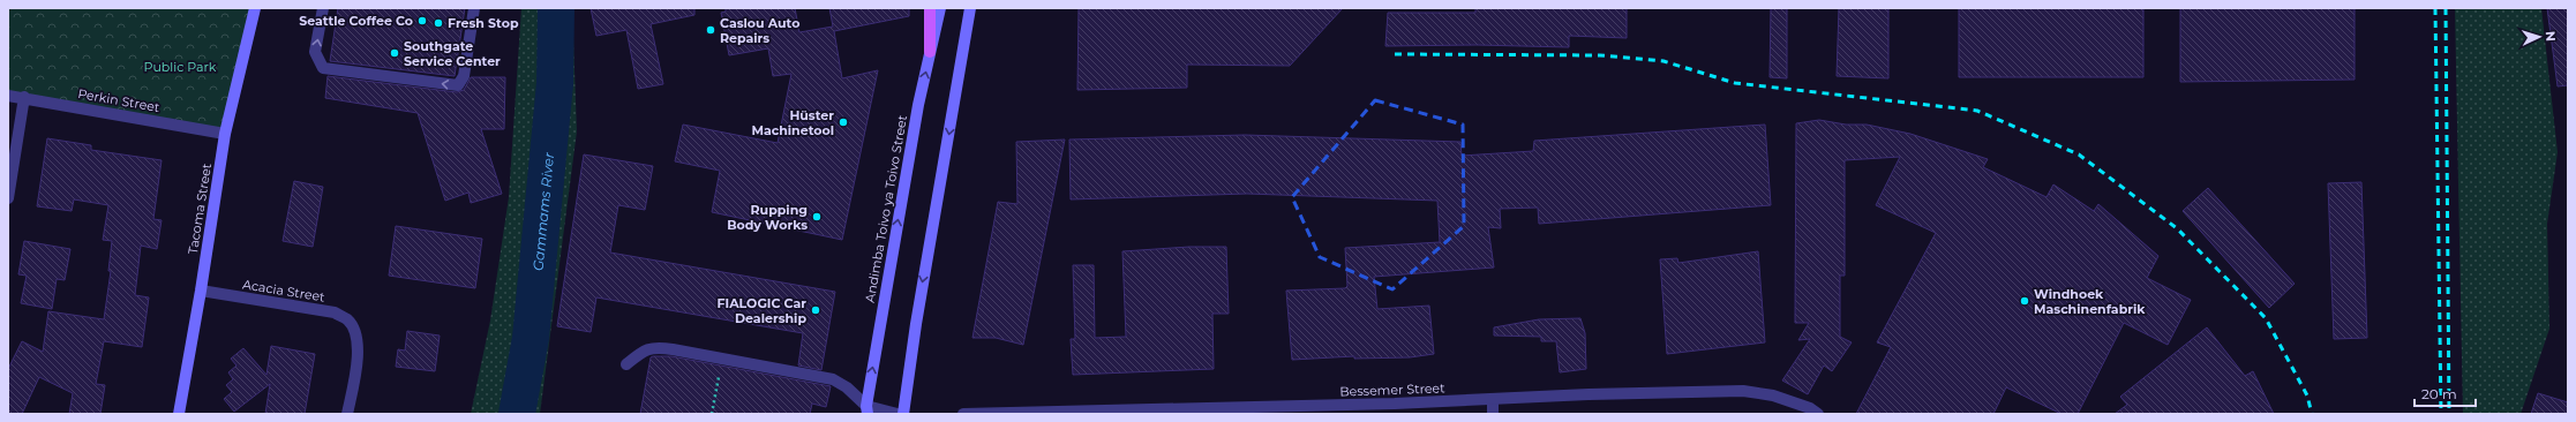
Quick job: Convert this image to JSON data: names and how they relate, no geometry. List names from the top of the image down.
{
  "streets": {
    "street": [
      "Perkin Street",
      "Tacoma Street",
      "Andimba Toivo ya Toivo Street",
      "Acacia Street",
      "Bessemer Street"
    ]
  },
  "crossings": [
    ["Perkin Street", "Tacoma Street"],
    ["Tacoma Street", "Acacia Street"]
  ],
  "water": ["Gammams River"],
  "parks": ["Public Park"],
  "places": [
    "Seattle Coffee Co",
    "Fresh Stop",
    "Caslou Auto Repairs",
    "Southgate Service Center",
    "Hüster Machinetool",
    "Rupping Body Works",
    "Windhoek Maschinenfabrik",
    "FIALOGIC Car Dealership"
  ],
  "scale_bar": "20 m",
  "north": "right"
}
